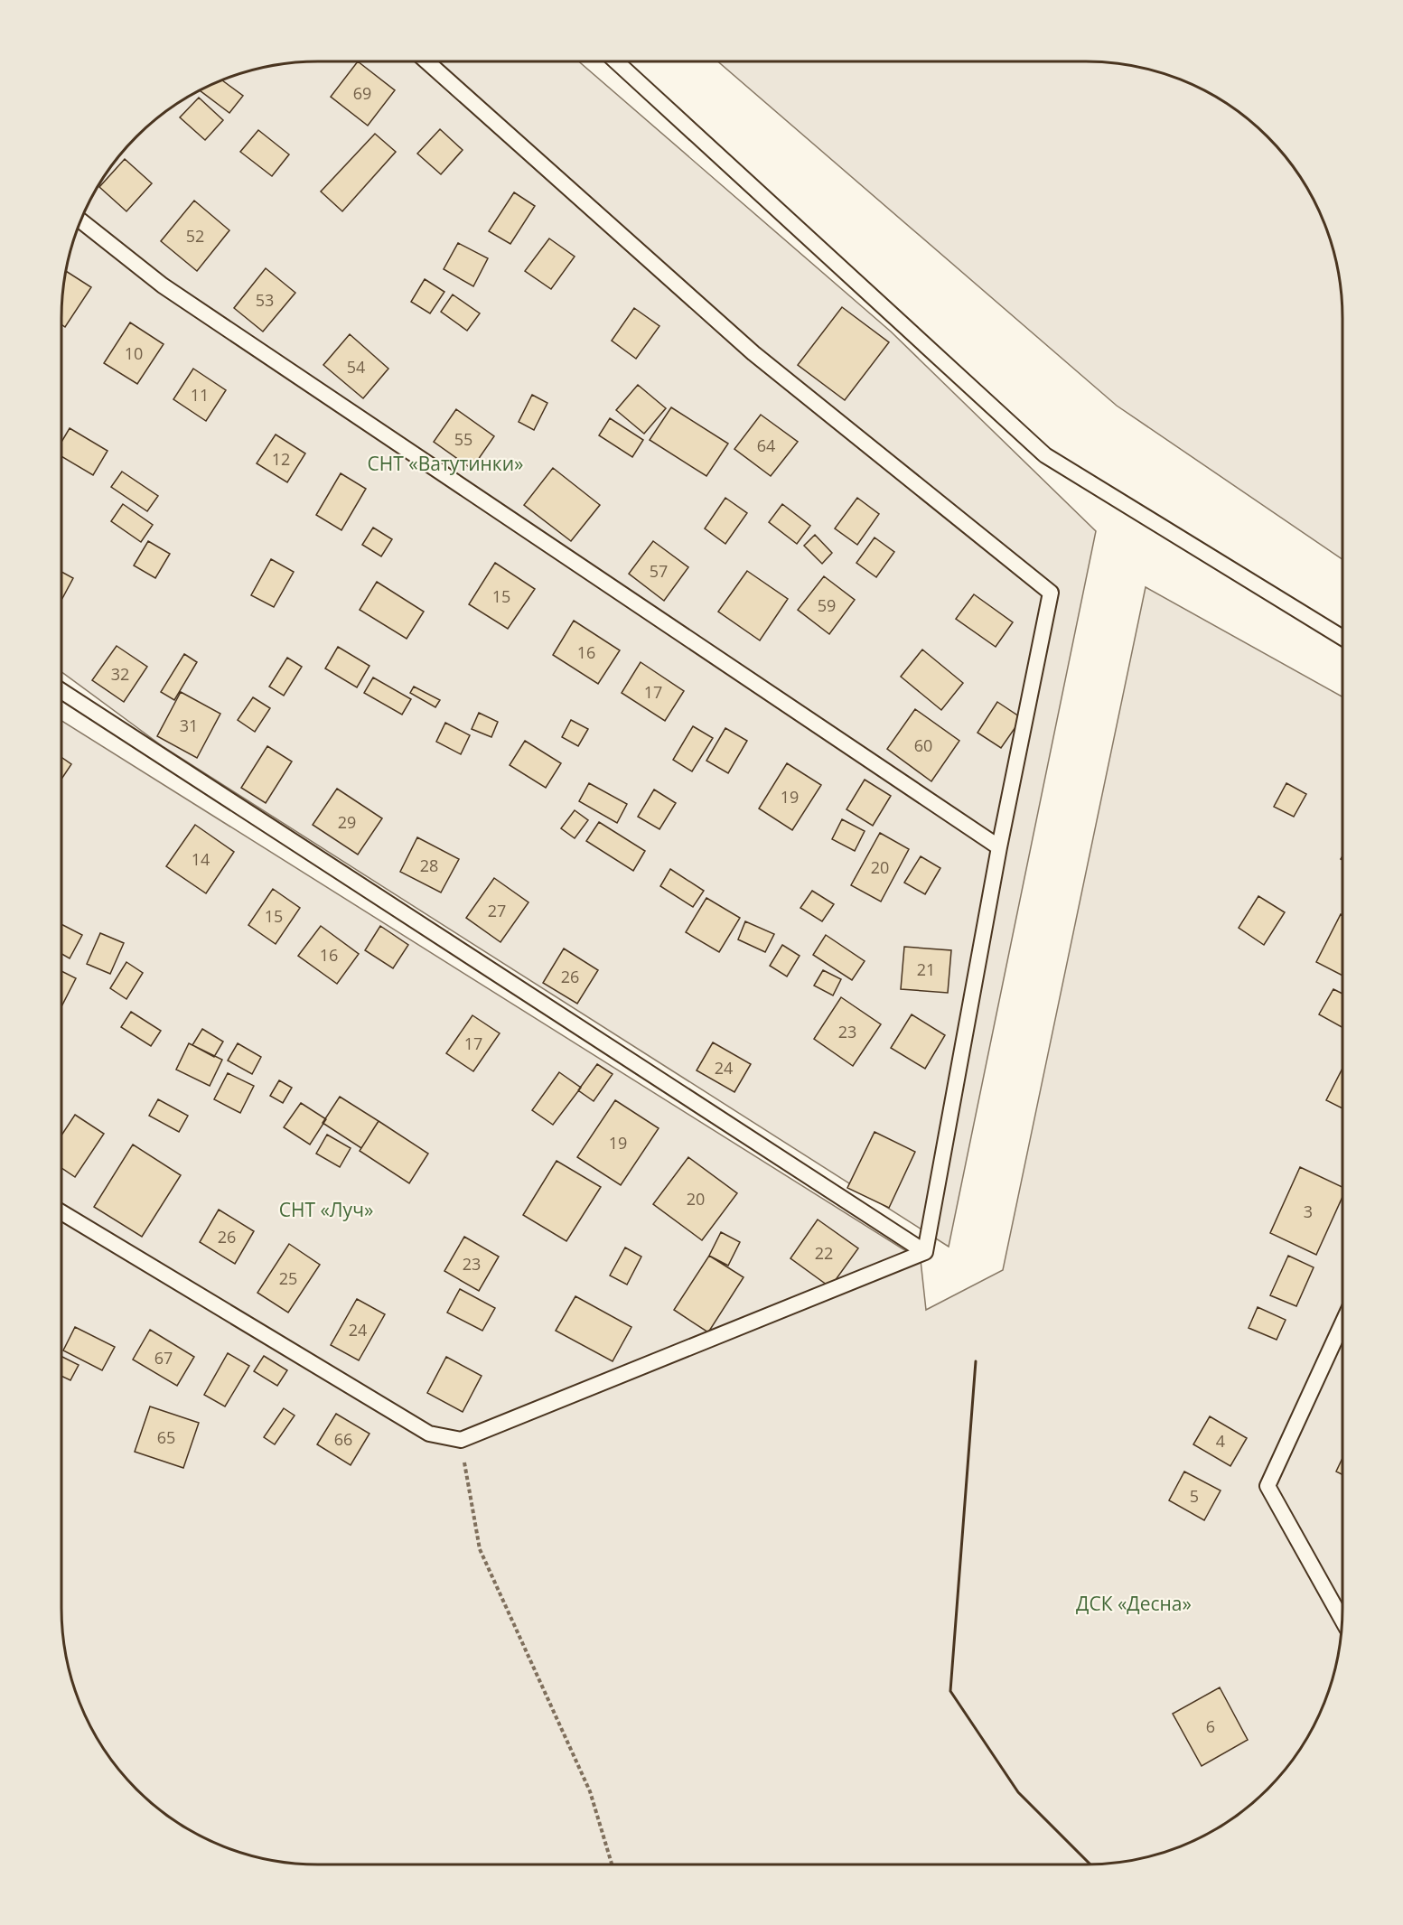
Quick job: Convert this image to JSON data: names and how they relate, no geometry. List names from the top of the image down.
{
  "parks": ["СНТ «Ватутинки»", "СНТ «Луч»", "ДСК «Десна»"],
  "house_numbers": [
    "69",
    "52",
    "53",
    "10",
    "54",
    "11",
    "55",
    "64",
    "12",
    "57",
    "15",
    "59",
    "16",
    "32",
    "17",
    "31",
    "60",
    "19",
    "29",
    "14",
    "28",
    "20",
    "27",
    "15",
    "16",
    "21",
    "26",
    "23",
    "17",
    "24",
    "19",
    "20",
    "3",
    "26",
    "22",
    "23",
    "25",
    "24",
    "67",
    "65",
    "66",
    "4",
    "5",
    "6"
  ]
}
